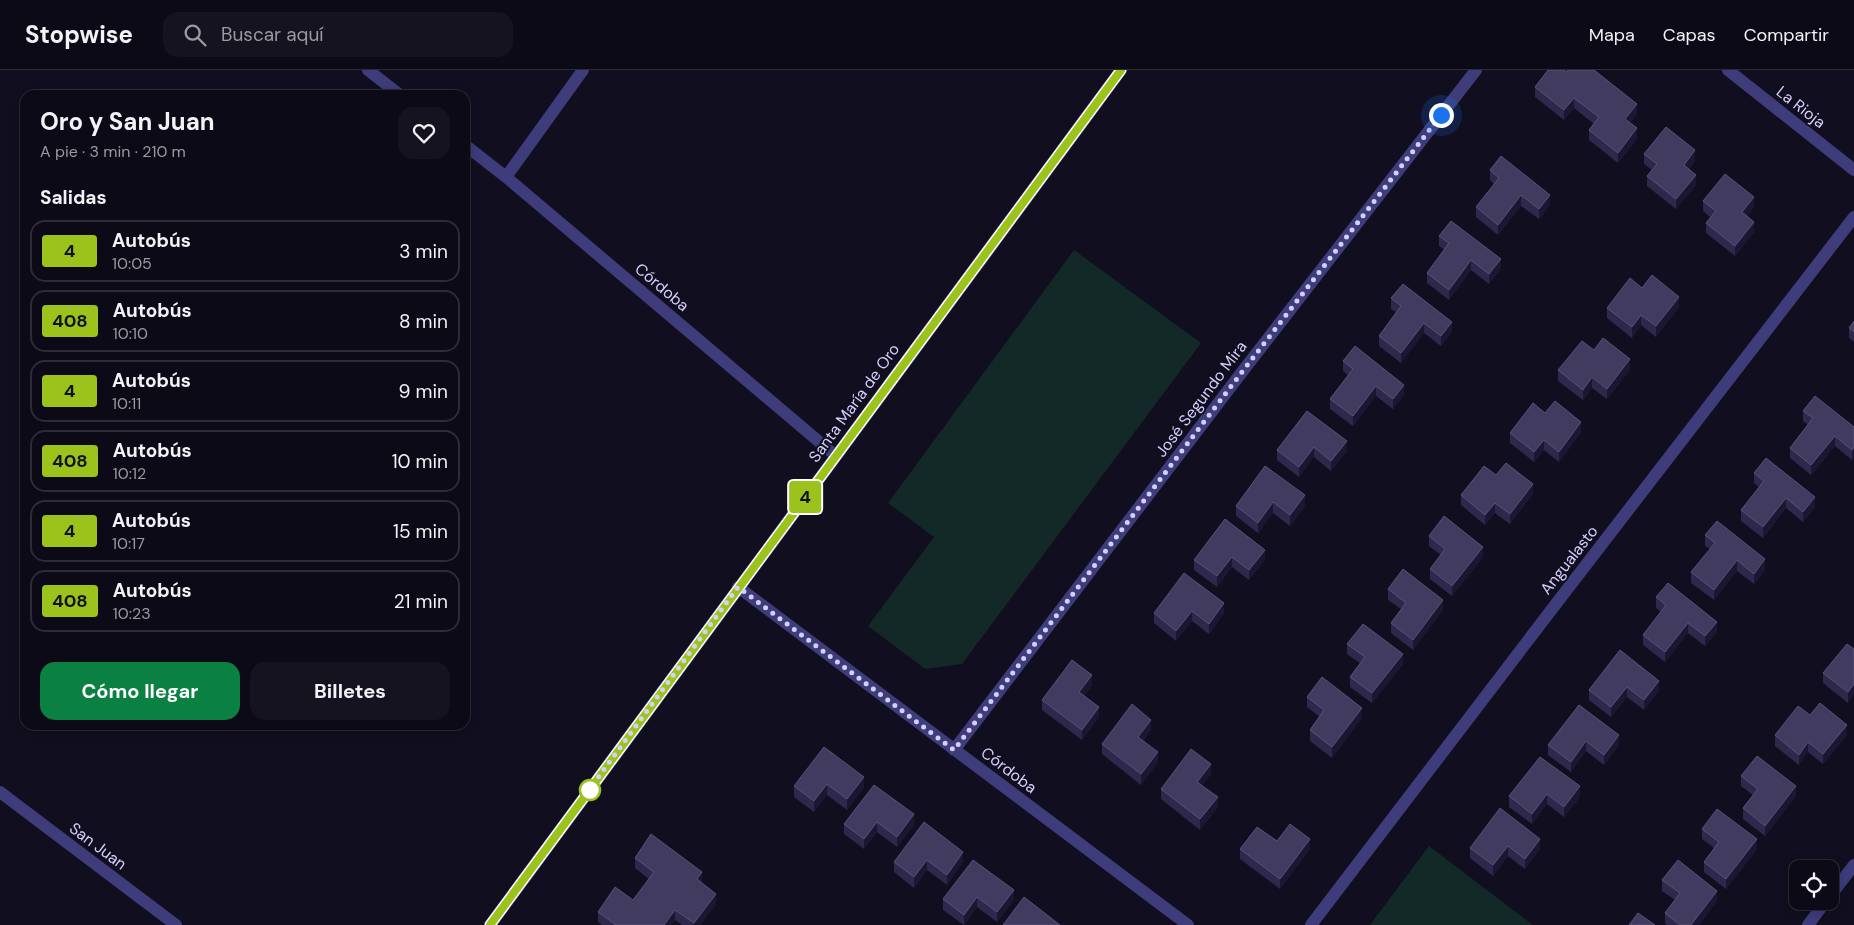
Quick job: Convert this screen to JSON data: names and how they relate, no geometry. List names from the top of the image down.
{
  "streets": {
    "street": [
      "La Rioja",
      "Córdoba",
      "José Segundo Mira",
      "Santa María de Oro",
      "Angualasto",
      "San Juan"
    ]
  },
  "crossings": [
    ["Córdoba", "José Segundo Mira"],
    ["Córdoba", "Santa María de Oro"]
  ],
  "lines": ["bus line 4"],
  "page": {
    "header": "Stopwise",
    "search": "Buscar aquí",
    "nav": ["Mapa", "Capas", "Compartir"],
    "on_map": "4",
    "heading": [
      ["Oro y San Juan", "A pie · 3 min · 210 m"],
      "Salidas"
    ],
    "list": [
      {
        "mark": "4",
        "name": "Autobús",
        "note": "10:05",
        "value": "3 min"
      },
      {
        "mark": "408",
        "name": "Autobús",
        "note": "10:10",
        "value": "8 min"
      },
      {
        "mark": "4",
        "name": "Autobús",
        "note": "10:11",
        "value": "9 min"
      },
      {
        "mark": "408",
        "name": "Autobús",
        "note": "10:12",
        "value": "10 min"
      },
      {
        "mark": "4",
        "name": "Autobús",
        "note": "10:17",
        "value": "15 min"
      },
      {
        "mark": "408",
        "name": "Autobús",
        "note": "10:23",
        "value": "21 min"
      }
    ],
    "buttons": ["Cómo llegar", "Billetes"]
  }
}
